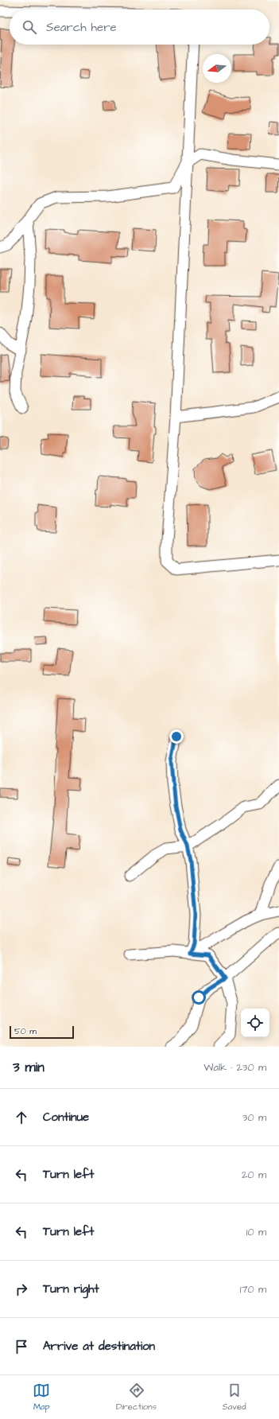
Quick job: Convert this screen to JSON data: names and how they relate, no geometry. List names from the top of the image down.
{
  "scale_bar": "50 m",
  "north": "left",
  "page": {
    "search": "Search here",
    "scale": "50 m",
    "heading": ["3 min", "Walk · 230 m"],
    "list": [
      ["Continue", "30 m"],
      ["Turn left", "20 m"],
      ["Turn left", "10 m"],
      ["Turn right", "170 m"],
      "Arrive at destination"
    ],
    "nav": ["Map", "Directions", "Saved"]
  }
}
